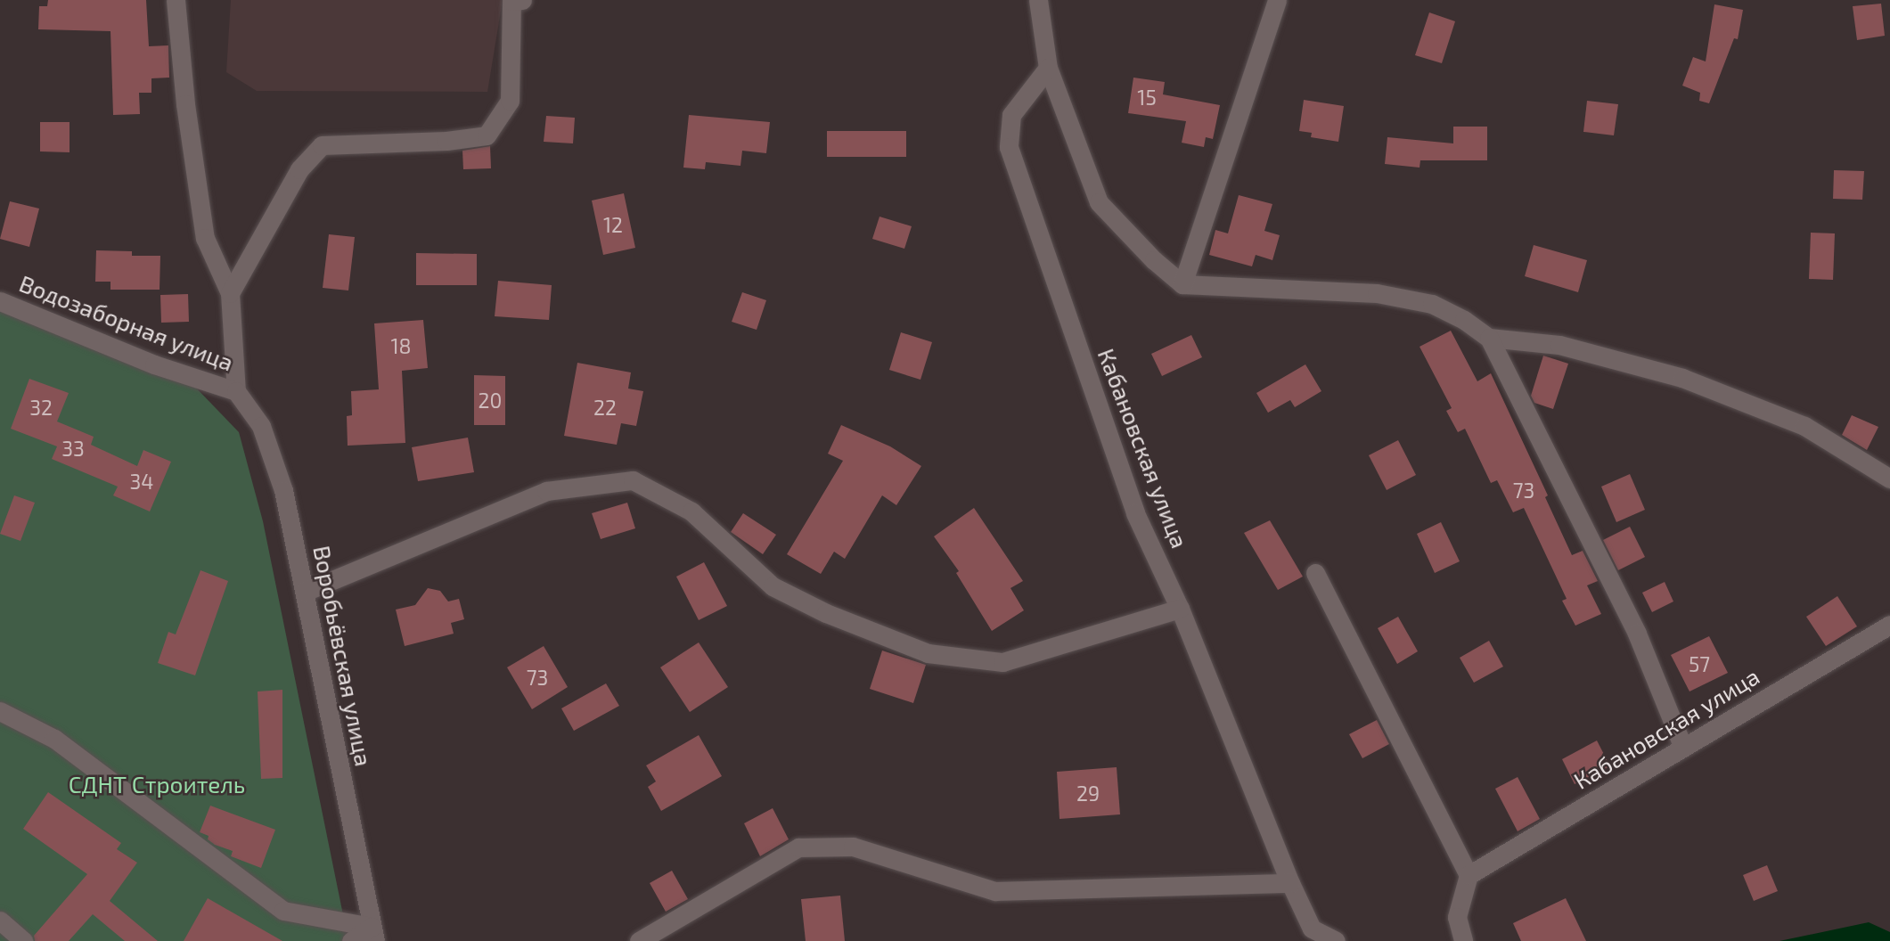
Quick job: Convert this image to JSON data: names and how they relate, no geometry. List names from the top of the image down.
{
  "streets": {
    "street": ["Водозаборная улица", "Кабановская улица", "Воробьёвская улица"]
  },
  "crossings": [
    ["Водозаборная улица", "Воробьёвская улица"]
  ],
  "parks": ["СДНТ Строитель"],
  "house_numbers": [
    "15",
    "12",
    "18",
    "20",
    "32",
    "22",
    "33",
    "34",
    "73",
    "57",
    "73",
    "29"
  ]
}
